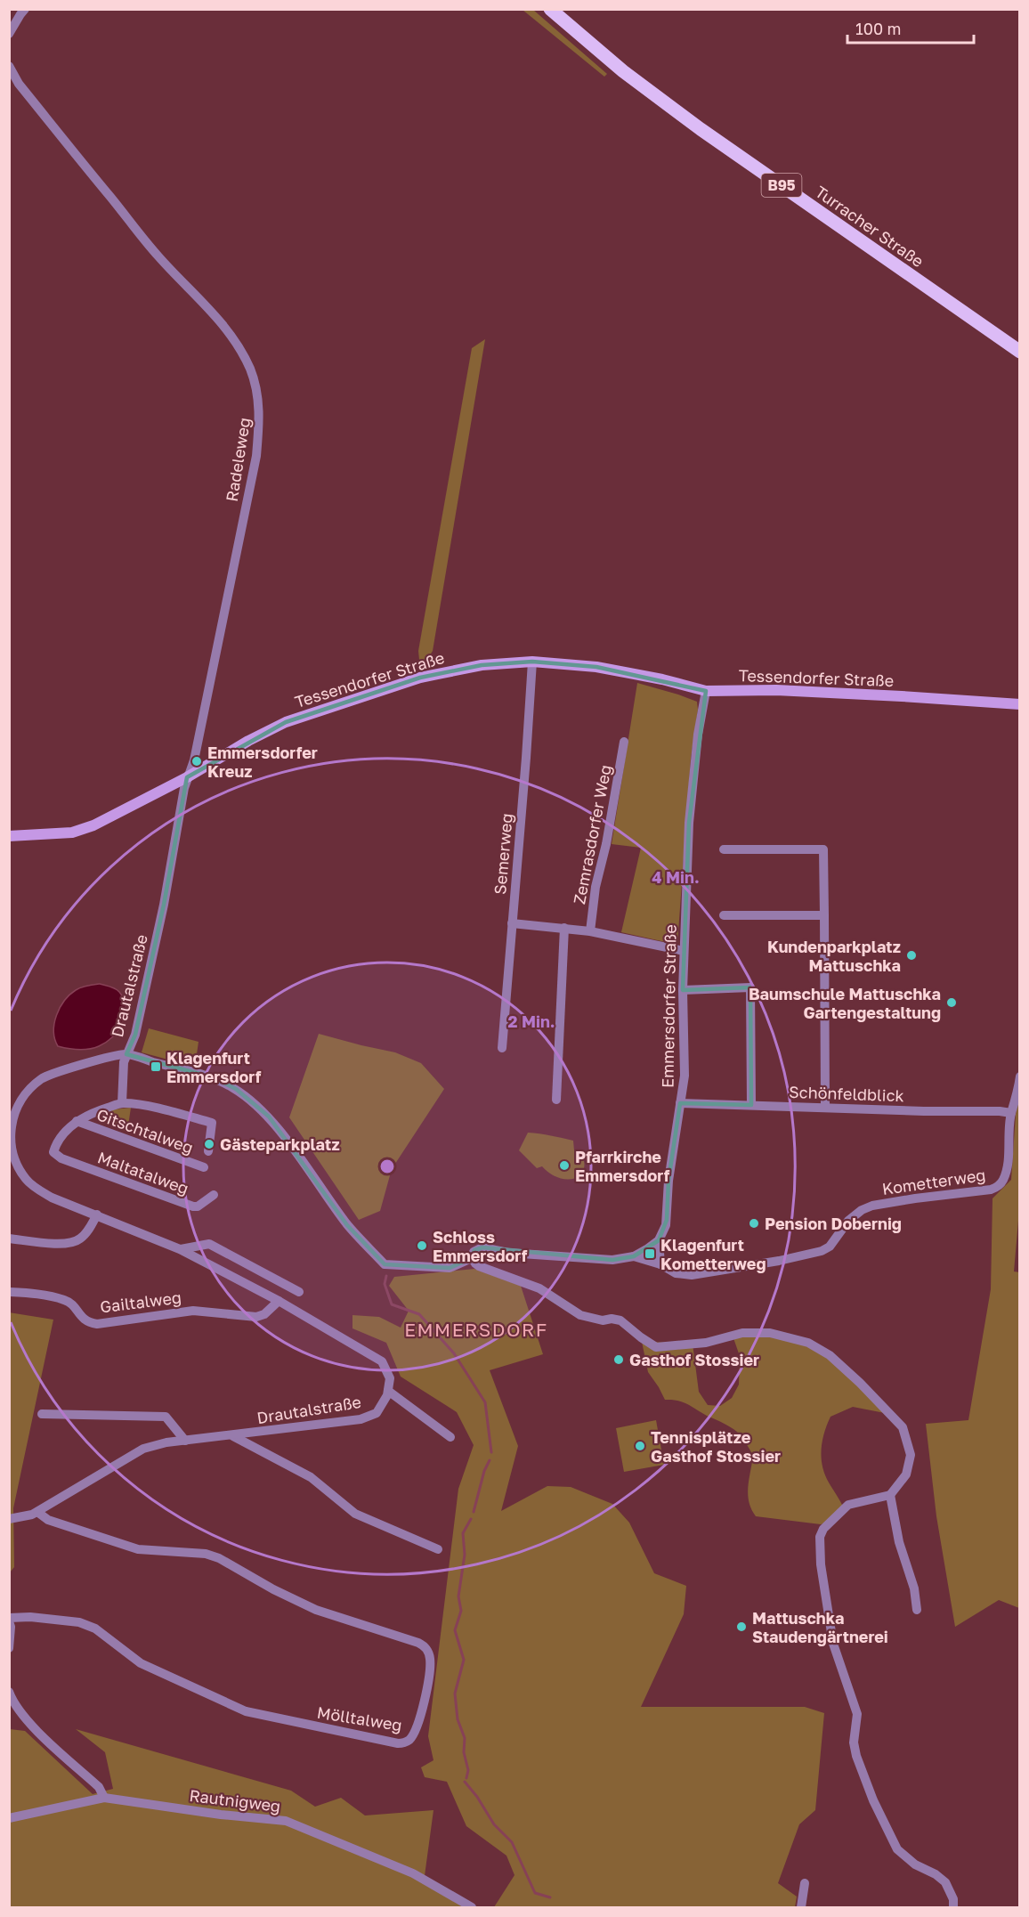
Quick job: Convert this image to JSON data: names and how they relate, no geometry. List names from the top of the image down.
{
  "streets": {
    "main road": ["B95", "Turracher Straße"],
    "street": [
      "Radeleweg",
      "Tessendorfer Straße",
      "Zemrasdorfer Weg",
      "Semerweg",
      "Drautalstraße",
      "Emmersdorfer Straße",
      "Schönfeldblick",
      "Gitschtalweg",
      "Maltatalweg",
      "Kometterweg",
      "Gailtalweg",
      "Mölltalweg",
      "Rautnigweg"
    ]
  },
  "crossings": [
    ["Radeleweg", "Tessendorfer Straße"],
    ["Radeleweg", "Drautalstraße"],
    ["Tessendorfer Straße", "Semerweg"],
    ["Tessendorfer Straße", "Drautalstraße"],
    ["Tessendorfer Straße", "Emmersdorfer Straße"],
    ["Drautalstraße", "Gailtalweg"],
    ["Drautalstraße", "Mölltalweg"],
    ["Emmersdorfer Straße", "Schönfeldblick"],
    ["Schönfeldblick", "Kometterweg"],
    ["Gitschtalweg", "Maltatalweg"]
  ],
  "districts": ["EMMERSDORF"],
  "places": {
    "other": [
      "Emmersdorfer Kreuz",
      "Kundenparkplatz Mattuschka",
      "Baumschule Mattuschka Gartengestaltung",
      "Gästeparkplatz",
      "Pfarrkirche Emmersdorf",
      "Pension Dobernig",
      "Schloss Emmersdorf",
      "Gasthof Stossier",
      "Tennisplätze Gasthof Stossier",
      "Mattuschka Staudengärtnerei"
    ],
    "transit": ["Klagenfurt Emmersdorf", "Klagenfurt Kometterweg"]
  },
  "scale_bar": "100 m",
  "rings": ["4 Min.", "2 Min."]
}
